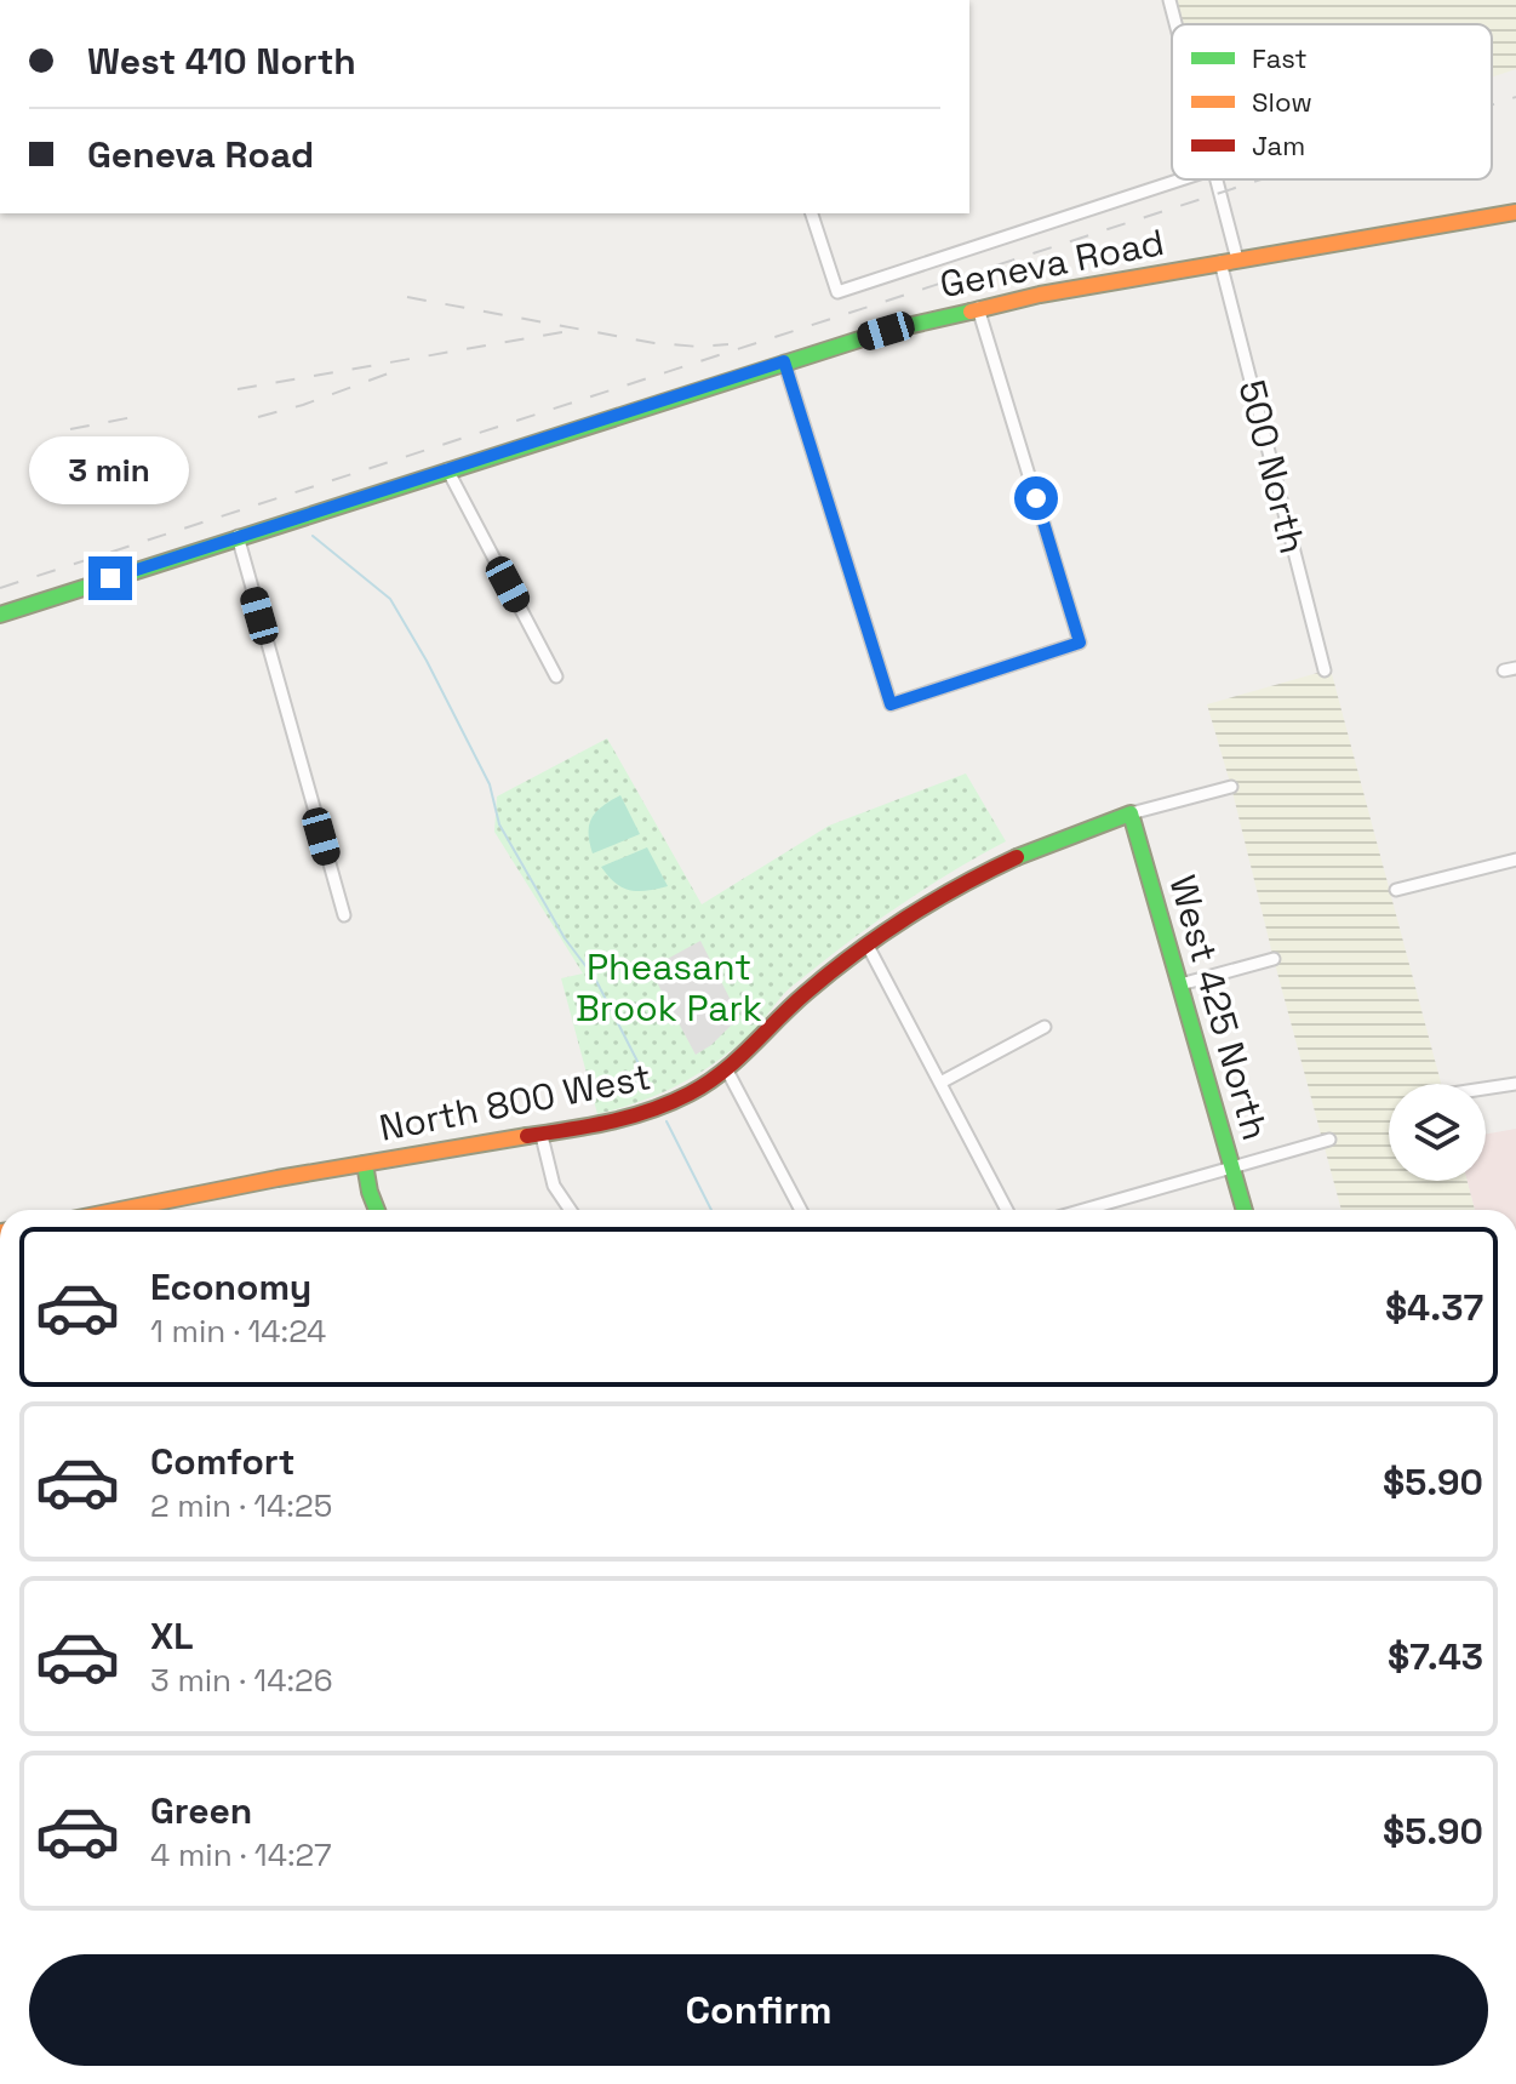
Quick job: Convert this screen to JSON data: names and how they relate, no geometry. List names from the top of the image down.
{
  "streets": {
    "street": [
      "Geneva Road",
      "500 North",
      "West 425 North",
      "North 800 West"
    ]
  },
  "crossings": [
    ["Geneva Road", "500 North"],
    ["West 425 North", "North 800 West"]
  ],
  "parks": ["Pheasant Brook Park"],
  "legend": ["Fast", "Slow", "Jam"],
  "page": {
    "banner": ["West 410 North", "Geneva Road"],
    "bubble": "3 min",
    "list": [
      {
        "name": "Economy",
        "note": "1 min · 14:24",
        "value": "$4.37"
      },
      {
        "name": "Comfort",
        "note": "2 min · 14:25",
        "value": "$5.90"
      },
      {
        "name": "XL",
        "note": "3 min · 14:26",
        "value": "$7.43"
      },
      {
        "name": "Green",
        "note": "4 min · 14:27",
        "value": "$5.90"
      }
    ],
    "buttons": "Confirm"
  }
}
